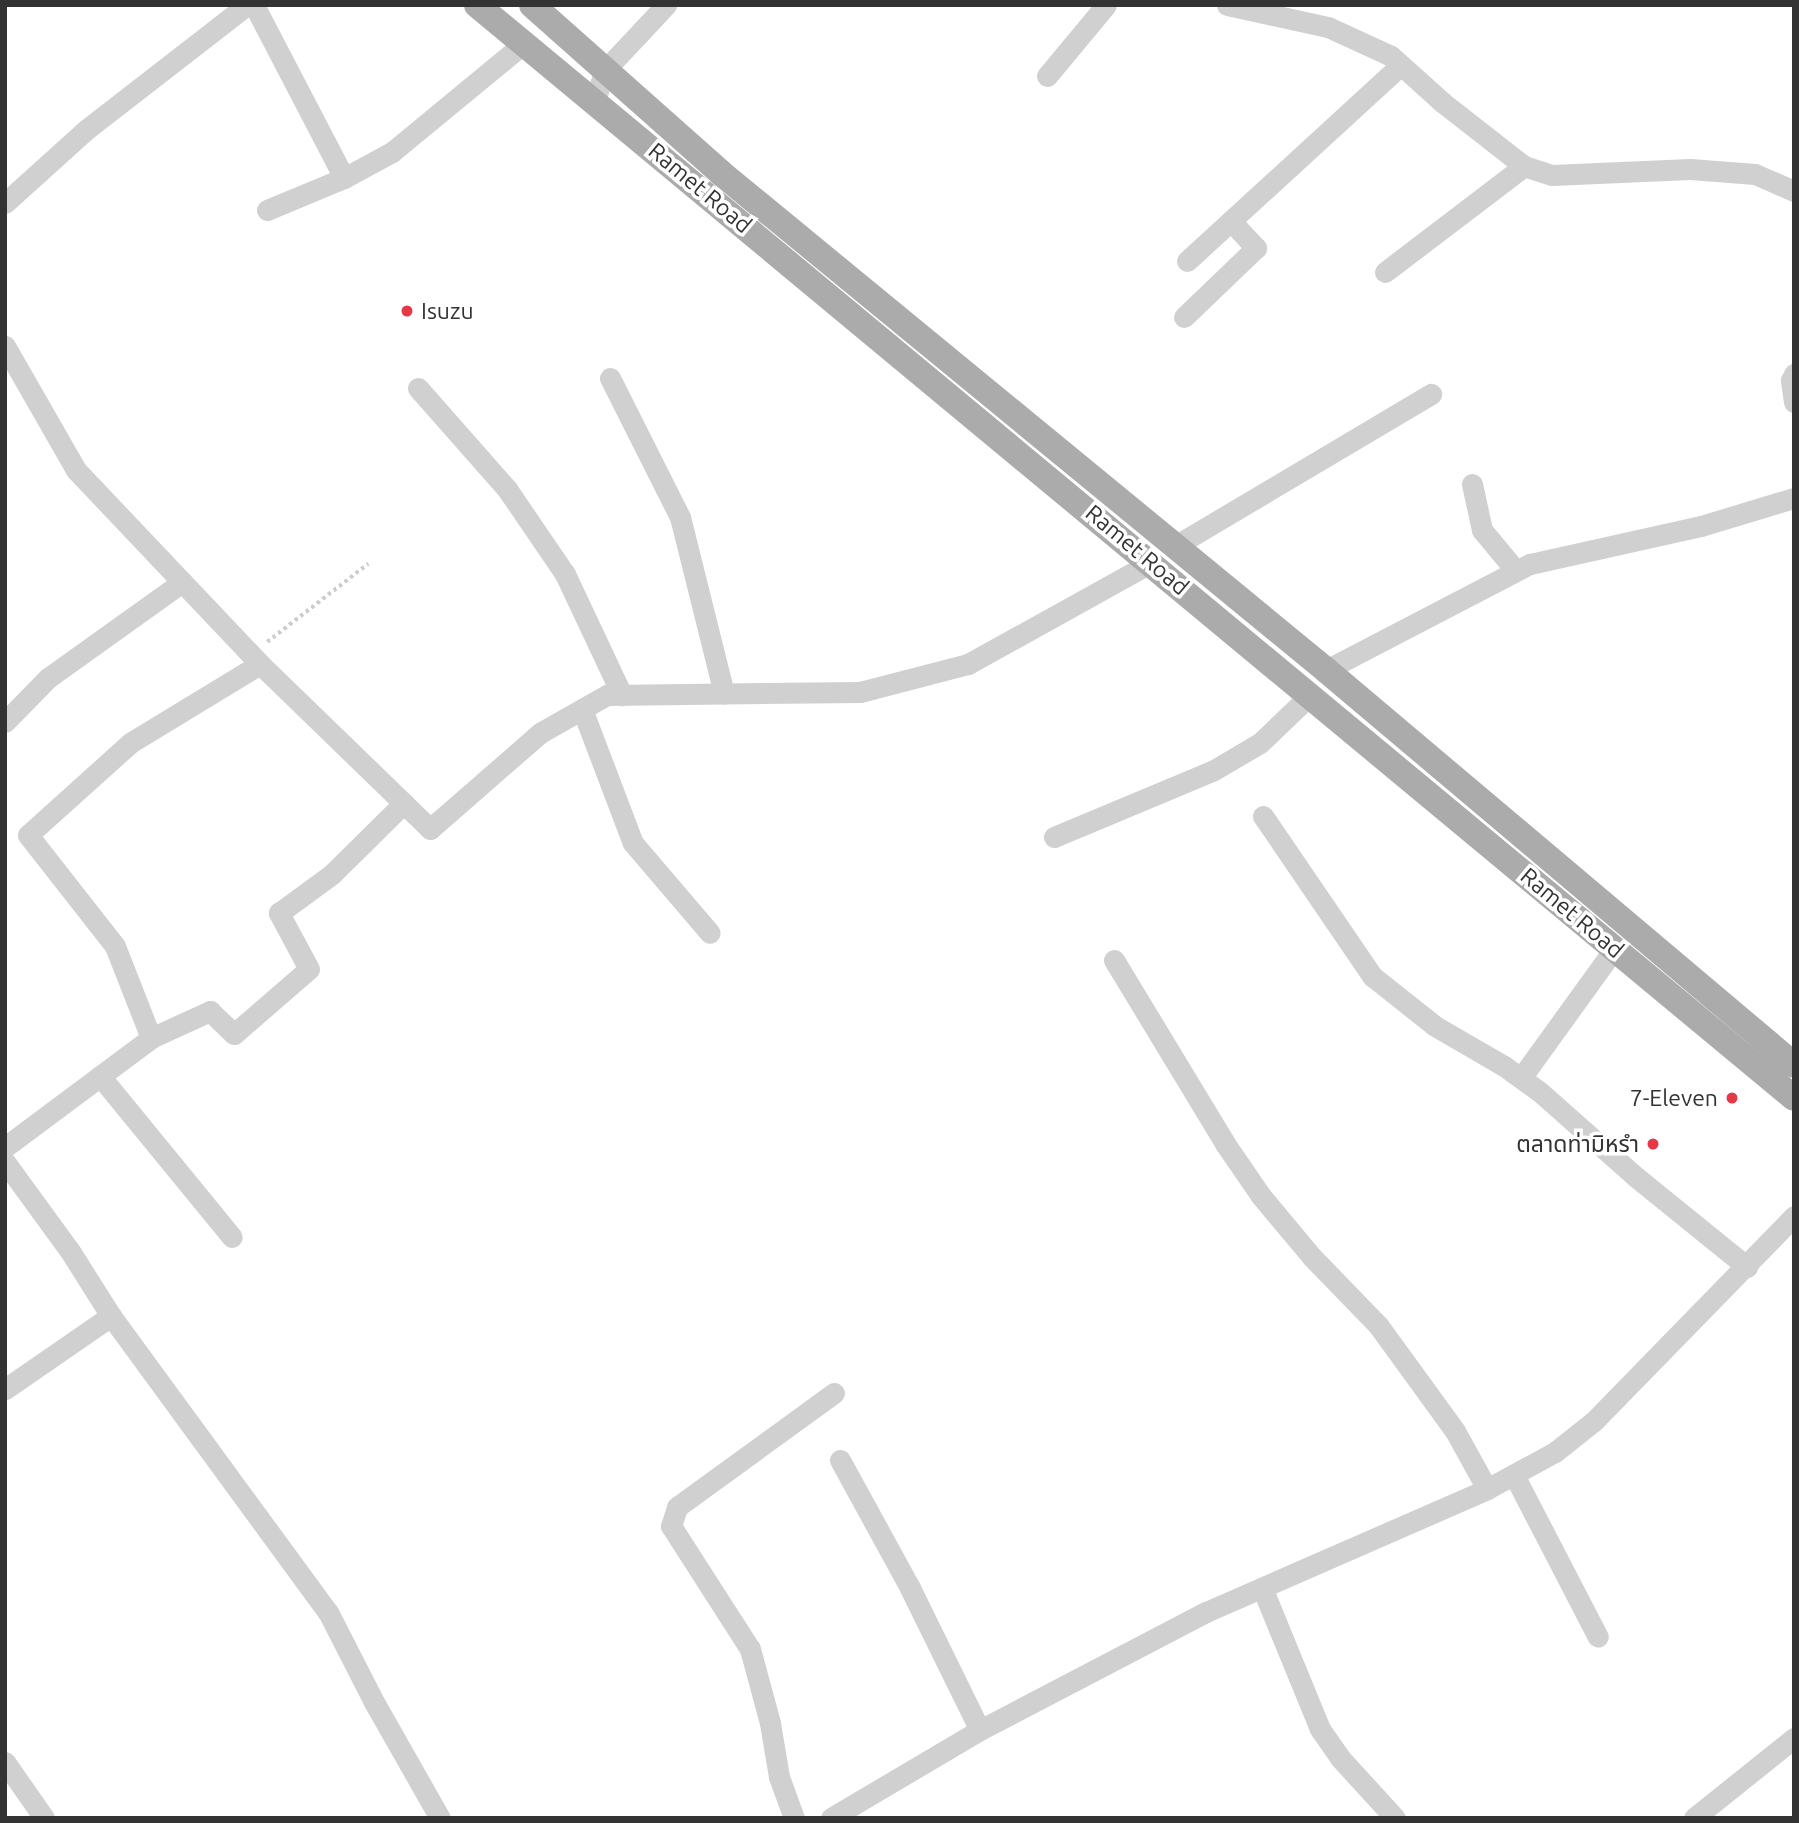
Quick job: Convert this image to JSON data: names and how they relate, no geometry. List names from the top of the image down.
{
  "streets": {
    "main road": ["Ramet Road"]
  },
  "places": ["Isuzu", "7-Eleven", "ตลาดท่ามิหรำ"]
}
